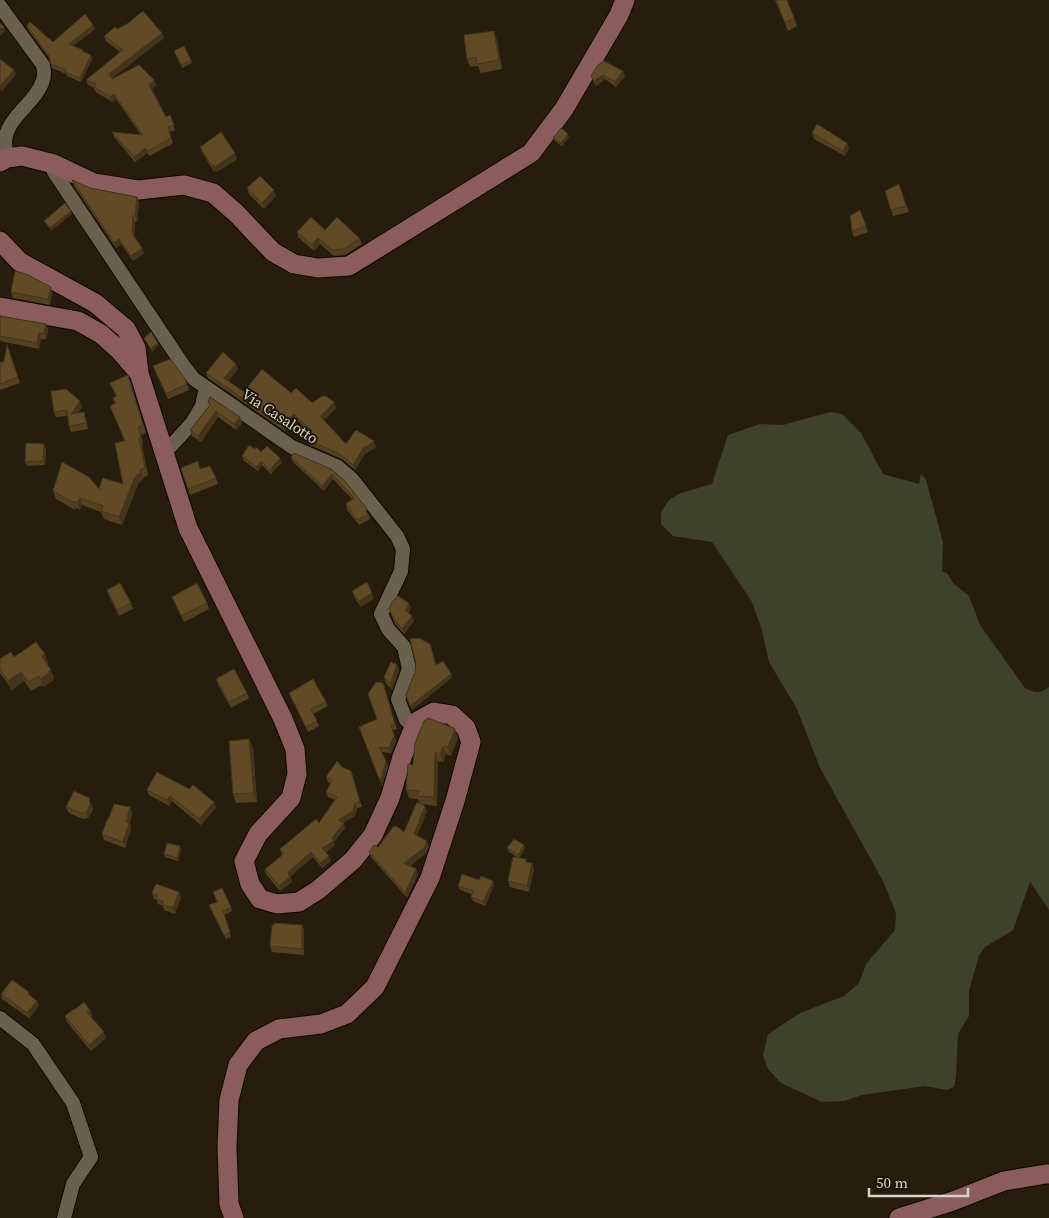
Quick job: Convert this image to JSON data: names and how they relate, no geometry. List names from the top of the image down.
{
  "streets": {
    "street": ["Via Casalotto"]
  },
  "scale_bar": "50 m"
}
